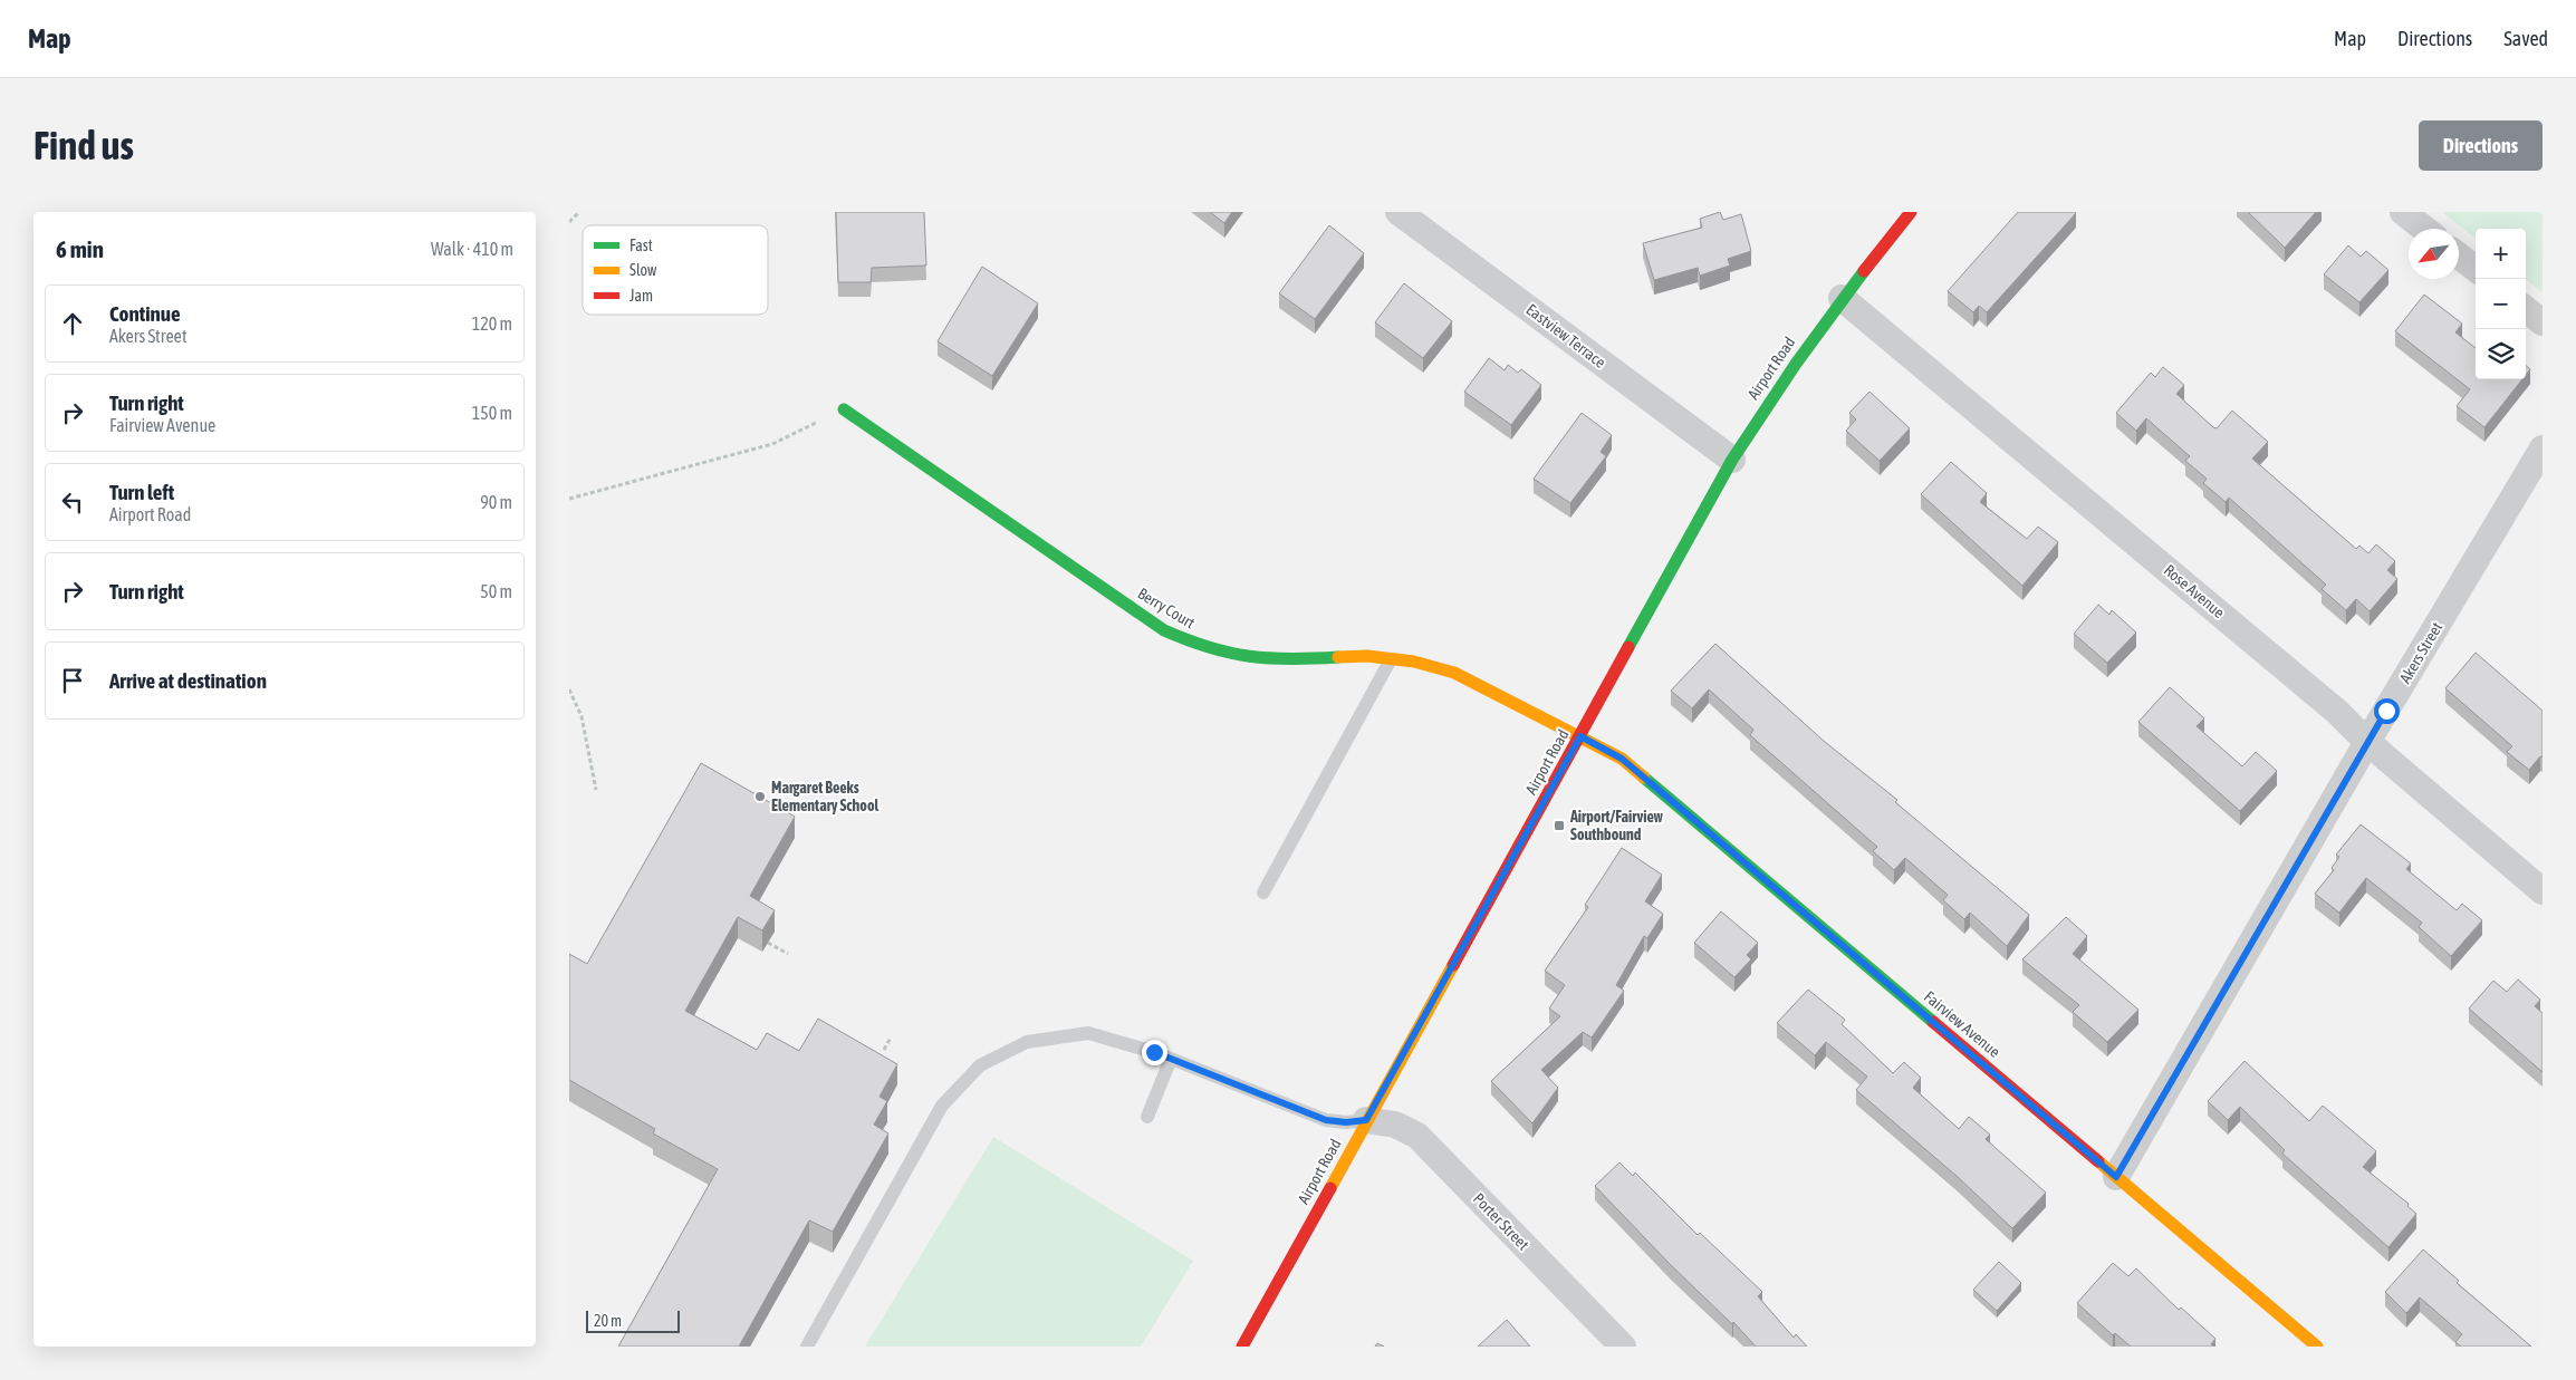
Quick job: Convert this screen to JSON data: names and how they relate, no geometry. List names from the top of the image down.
{
  "streets": {
    "street": [
      "Eastview Terrace",
      "Airport Road",
      "Rose Avenue",
      "Berry Court",
      "Akers Street",
      "Fairview Avenue",
      "Porter Street"
    ]
  },
  "crossings": [
    ["Eastview Terrace", "Airport Road"],
    ["Airport Road", "Rose Avenue"],
    ["Airport Road", "Berry Court"],
    ["Airport Road", "Fairview Avenue"],
    ["Airport Road", "Porter Street"],
    ["Rose Avenue", "Akers Street"],
    ["Berry Court", "Fairview Avenue"],
    ["Akers Street", "Fairview Avenue"]
  ],
  "places": {
    "other": ["Margaret Beeks Elementary School"],
    "transit": ["Airport/Fairview Southbound"]
  },
  "legend": ["Fast", "Slow", "Jam"],
  "scale_bar": "20 m",
  "north": "bottom left",
  "page": {
    "header": "Map",
    "nav": ["Map", "Directions", "Saved"],
    "buttons": "Directions",
    "title": "Find us",
    "heading": ["6 min", "Walk · 410 m"],
    "map_buttons": ["+", "−"],
    "list": [
      ["Continue", "Akers Street", "120 m"],
      ["Turn right", "Fairview Avenue", "150 m"],
      ["Turn left", "Airport Road", "90 m"],
      ["Turn right", "50 m"],
      "Arrive at destination"
    ],
    "scale": "20 m"
  }
}
